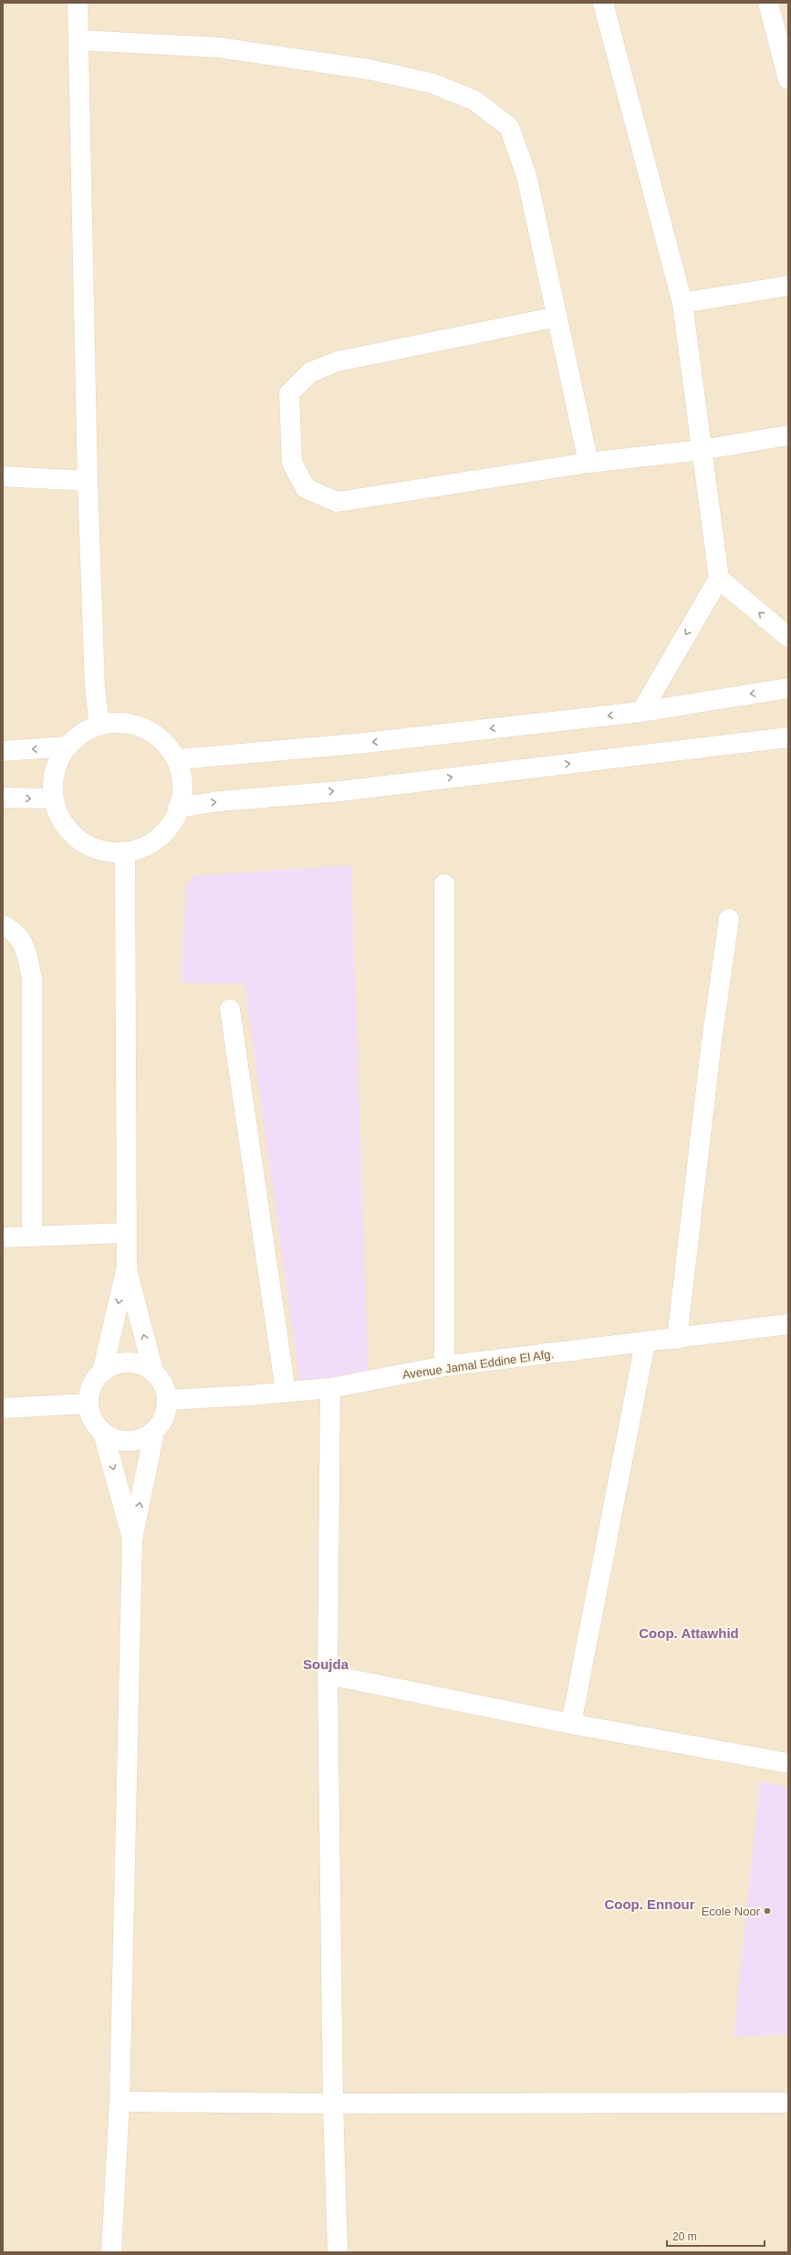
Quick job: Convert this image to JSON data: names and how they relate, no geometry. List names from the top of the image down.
{
  "streets": {
    "street": ["Avenue Jamal Eddine El Afg."]
  },
  "districts": ["Coop. Attawhid", "Soujda", "Coop. Ennour"],
  "places": ["Ecole Noor"],
  "scale_bar": "20 m"
}
